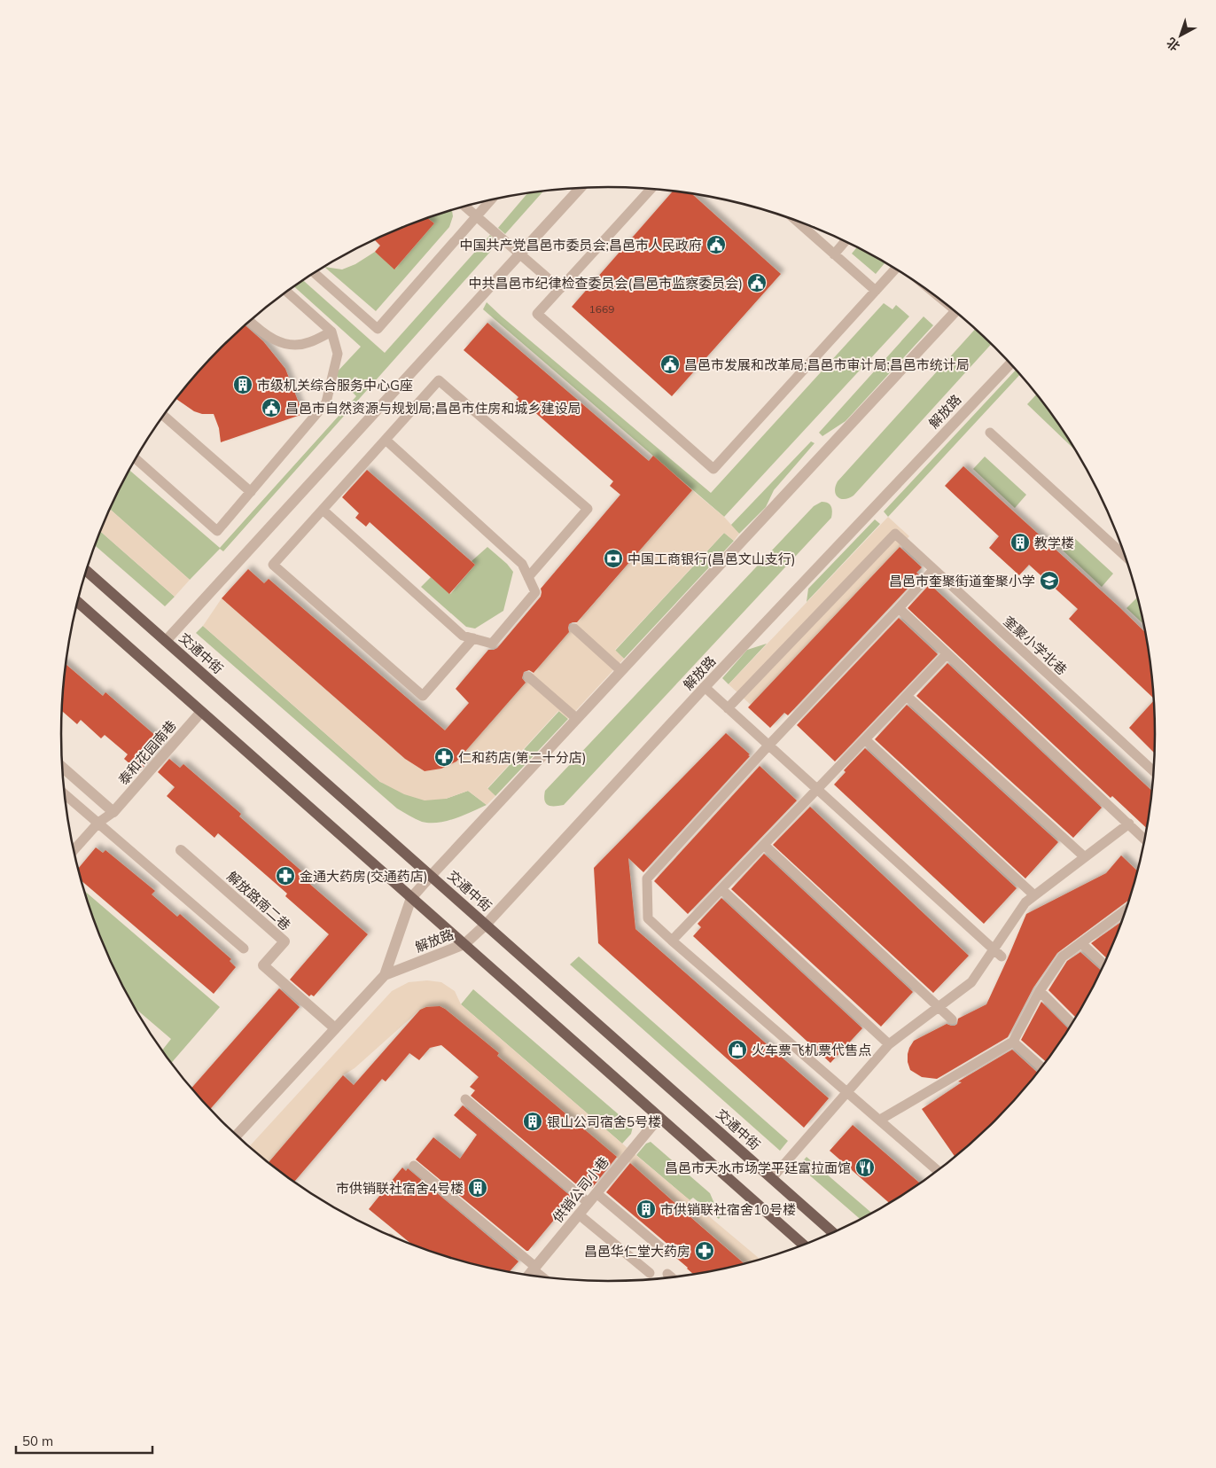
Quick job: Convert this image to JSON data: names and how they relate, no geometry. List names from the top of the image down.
{
  "streets": {
    "main road": ["交通中街"],
    "street": [
      "解放路",
      "泰和花园南巷",
      "解放路南二巷",
      "供销公司小巷"
    ],
    "lane": ["奎聚小学北巷"]
  },
  "crossings": [
    ["解放路", "交通中街"],
    ["解放路", "解放路南二巷"]
  ],
  "places": {
    "public building": [
      "中国共产党昌邑市委员会;昌邑市人民政府",
      "中共昌邑市纪律检查委员会(昌邑市监察委员会)",
      "昌邑市发展和改革局;昌邑市审计局;昌邑市统计局",
      "昌邑市自然资源与规划局;昌邑市住房和城乡建设局"
    ],
    "building": [
      "市级机关综合服务中心G座",
      "教学楼",
      "银山公司宿舍5号楼",
      "市供销联社宿舍4号楼",
      "市供销联社宿舍10号楼"
    ],
    "bank": ["中国工商银行(昌邑文山支行)"],
    "school or university": ["昌邑市奎聚街道奎聚小学"],
    "pharmacy": ["仁和药店(第二十分店)", "金通大药房(交通药店)", "昌邑华仁堂大药房"],
    "shop": ["火车票飞机票代售点"],
    "restaurant": ["昌邑市天水市场学平廷富拉面馆"]
  },
  "house_numbers": ["1669"],
  "scale_bar": "50 m",
  "north": "bottom left"
}
